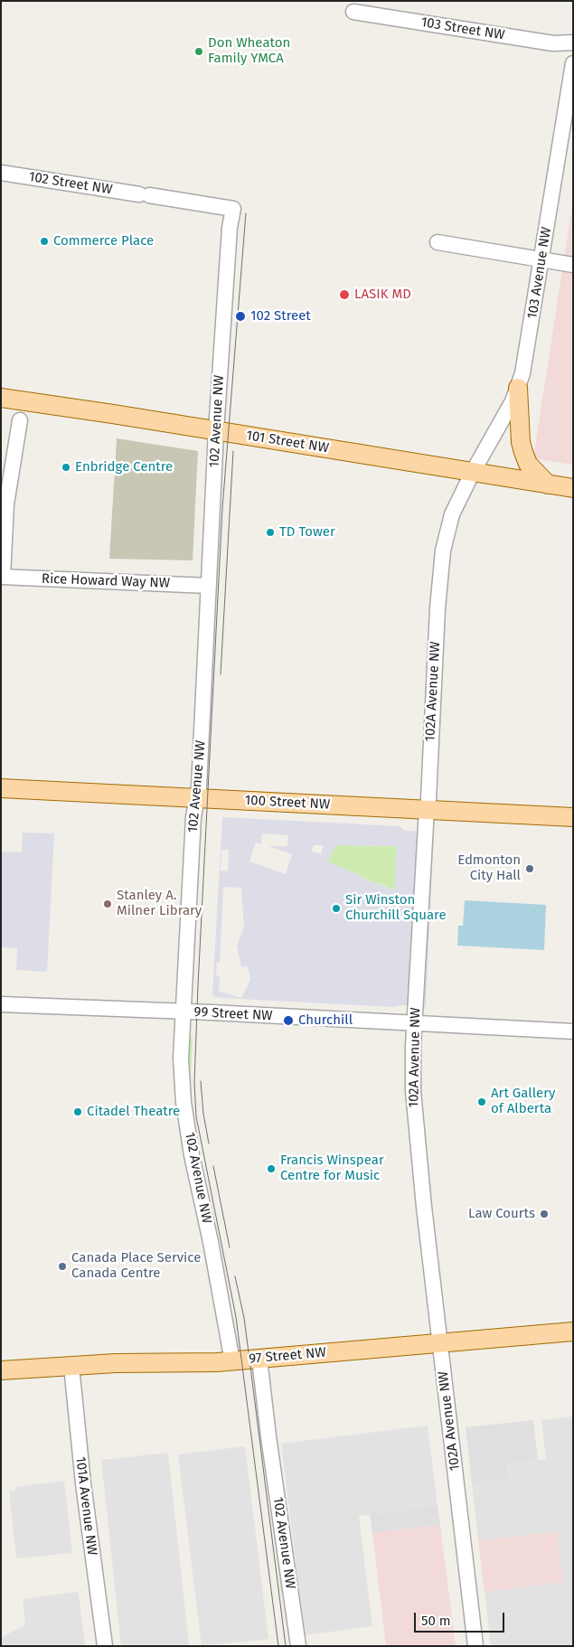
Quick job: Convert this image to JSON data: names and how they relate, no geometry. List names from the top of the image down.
{
  "streets": {
    "main road": ["101 Street NW", "100 Street NW", "97 Street NW"],
    "street": [
      "103 Street NW",
      "102 Street NW",
      "103 Avenue NW",
      "102 Avenue NW",
      "Rice Howard Way NW",
      "102A Avenue NW",
      "99 Street NW",
      "101A Avenue NW"
    ]
  },
  "crossings": [
    ["102 Street NW", "102 Avenue NW"],
    ["103 Avenue NW", "101 Street NW"],
    ["103 Avenue NW", "102A Avenue NW"],
    ["102 Avenue NW", "101 Street NW"],
    ["102 Avenue NW", "Rice Howard Way NW"],
    ["102 Avenue NW", "100 Street NW"],
    ["102 Avenue NW", "99 Street NW"],
    ["102 Avenue NW", "97 Street NW"],
    ["101 Street NW", "102A Avenue NW"],
    ["102A Avenue NW", "100 Street NW"],
    ["102A Avenue NW", "99 Street NW"],
    ["102A Avenue NW", "97 Street NW"],
    ["97 Street NW", "101A Avenue NW"]
  ],
  "places": [
    "Don Wheaton Family YMCA",
    "Commerce Place",
    "LASIK MD",
    "102 Street",
    "Enbridge Centre",
    "TD Tower",
    "Edmonton City Hall",
    "Stanley A. Milner Library",
    "Sir Winston Churchill Square",
    "Churchill",
    "Art Gallery of Alberta",
    "Citadel Theatre",
    "Francis Winspear Centre for Music",
    "Law Courts",
    "Canada Place Service Canada Centre"
  ],
  "scale_bar": "50 m"
}
